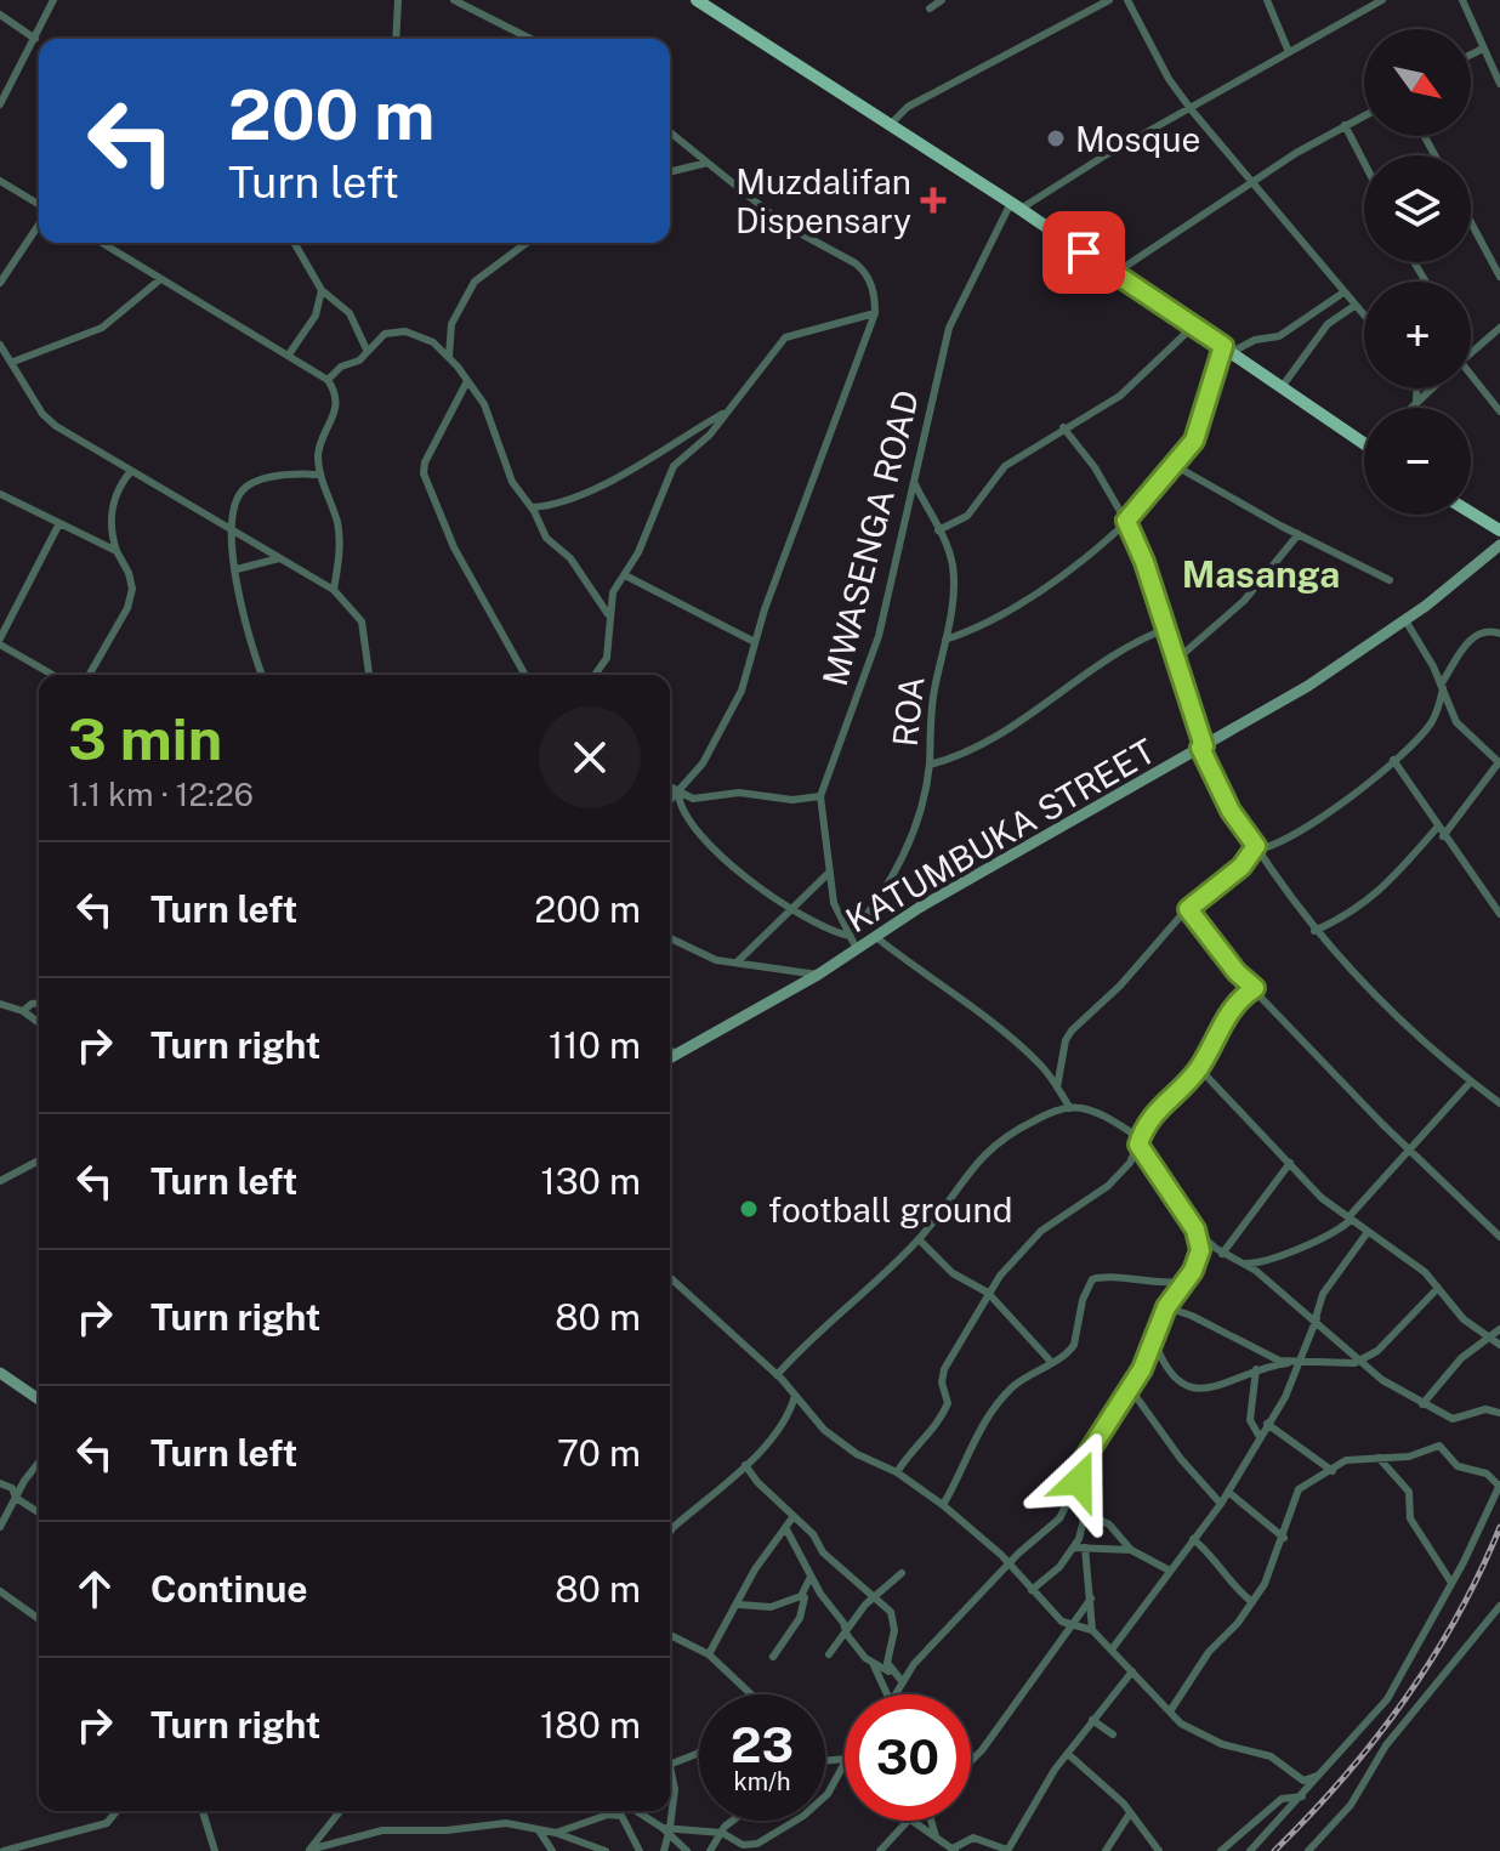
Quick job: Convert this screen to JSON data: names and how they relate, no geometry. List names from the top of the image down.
{
  "streets": {
    "main road": ["KATUMBUKA STREET"],
    "street": ["MWASENGA ROAD", "ROA"]
  },
  "crossings": [
    ["MWASENGA ROAD", "ROA"],
    ["MWASENGA ROAD", "KATUMBUKA STREET"]
  ],
  "districts": ["Masanga"],
  "places": {
    "other": ["Mosque", "football ground"],
    "health": ["Muzdalifan Dispensary"]
  },
  "north": "bottom right",
  "page": {
    "map_buttons": ["+", "−"],
    "turn": ["200 m", "Turn left"],
    "heading": ["3 min", "1.1 km · 12:26"],
    "list": [
      {
        "name": "Turn left",
        "value": "200 m"
      },
      {
        "name": "Turn right",
        "value": "110 m"
      },
      {
        "name": "Turn left",
        "value": "130 m"
      },
      {
        "name": "Turn right",
        "value": "80 m"
      },
      {
        "name": "Turn left",
        "value": "70 m"
      },
      {
        "name": "Continue",
        "value": "80 m"
      },
      {
        "name": "Turn right",
        "value": "180 m"
      }
    ],
    "speed": "23 km/h",
    "limit": "30"
  }
}
